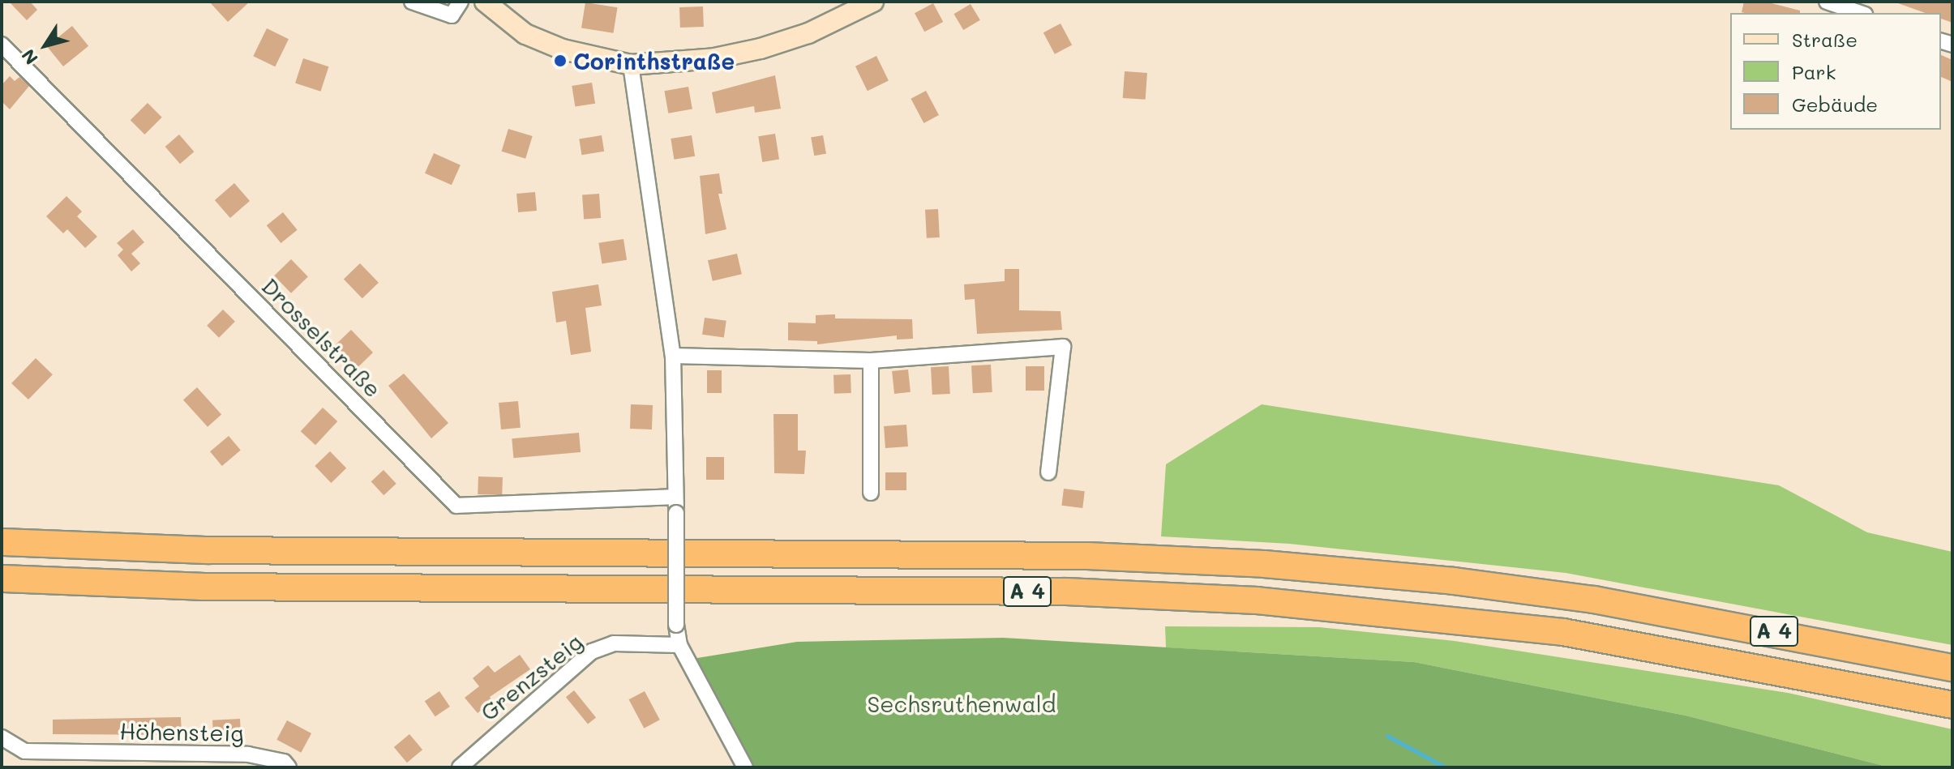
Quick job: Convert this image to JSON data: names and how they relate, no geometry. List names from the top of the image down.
{
  "streets": {
    "highway": ["A 4"],
    "street": ["Drosselstraße", "Grenzsteig", "Höhensteig"]
  },
  "parks": ["Sechsruthenwald"],
  "places": ["Corinthstraße"],
  "legend": ["Straße", "Park", "Gebäude"],
  "north": "bottom left"
}
